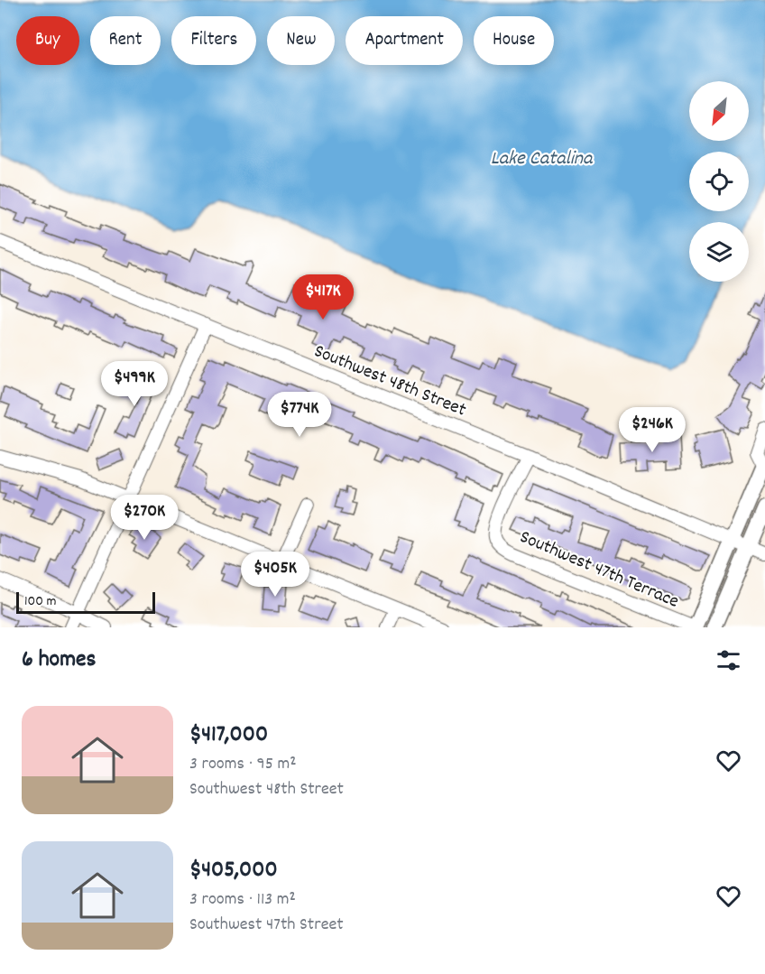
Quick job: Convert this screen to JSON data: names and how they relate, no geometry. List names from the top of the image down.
{
  "streets": {
    "street": ["Southwest 48th Street", "Southwest 47th Terrace"]
  },
  "crossings": [
    ["Southwest 48th Street", "Southwest 47th Terrace"]
  ],
  "water": ["Lake Catalina"],
  "scale_bar": "100 m",
  "north": "bottom left",
  "page": {
    "chip": [
      "Buy",
      "Rent",
      "Filters",
      "New",
      "Apartment",
      "House"
    ],
    "price": [
      "$417K",
      "$499K",
      "$774K",
      "$246K",
      "$270K",
      "$405K"
    ],
    "scale": "100 m",
    "heading": "6 homes",
    "list": [
      {
        "name": "$417,000",
        "note": "3 rooms · 95 m² · Southwest 48th Street"
      },
      {
        "name": "$405,000",
        "note": "3 rooms · 113 m² · Southwest 47th Street"
      }
    ]
  }
}
